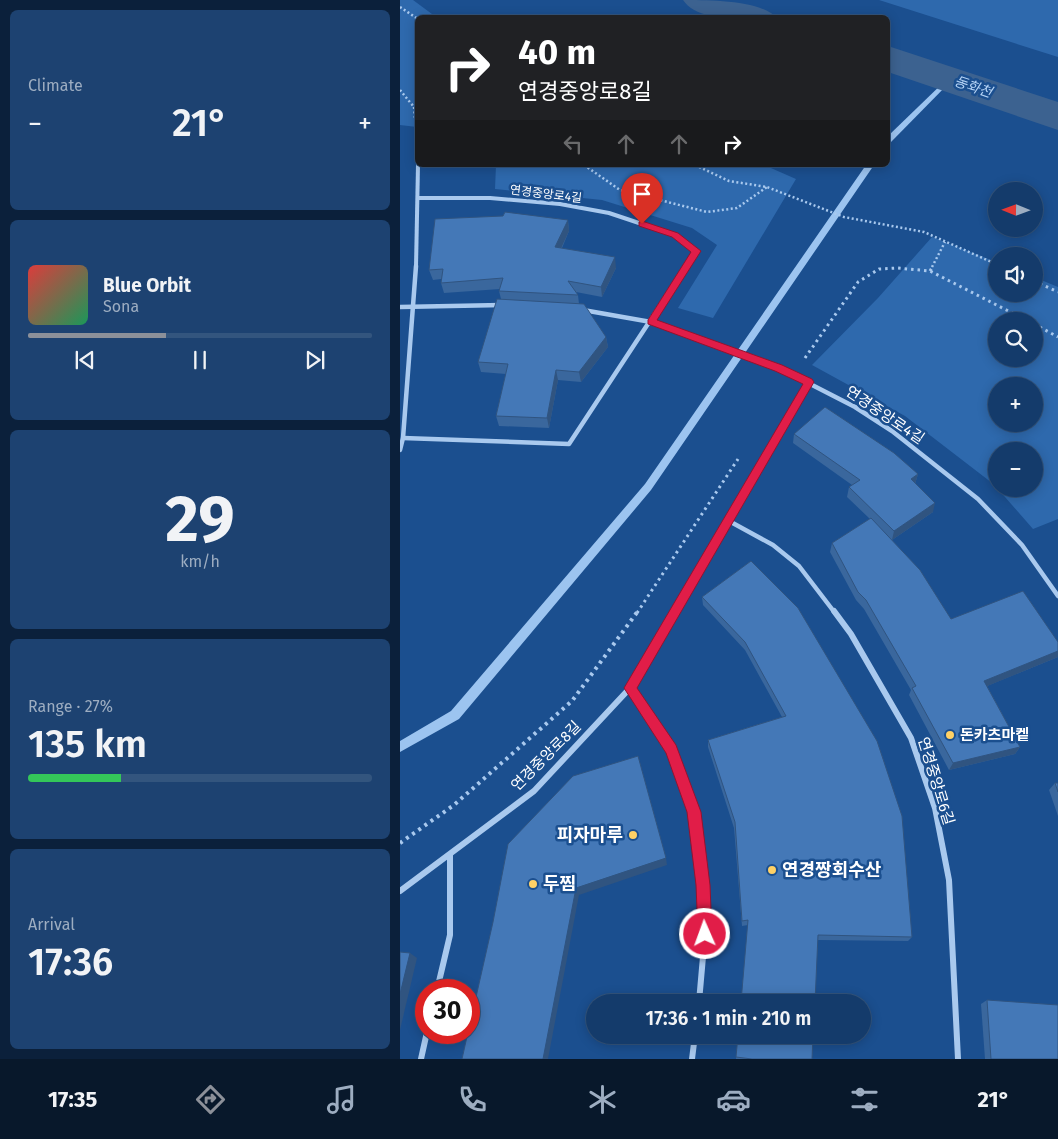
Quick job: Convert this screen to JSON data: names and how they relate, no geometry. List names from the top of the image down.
{
  "streets": {
    "street": ["연경중앙로4길", "연경중앙로8길", "연경중앙로6길"]
  },
  "crossings": [
    ["연경중앙로4길", "연경중앙로8길"],
    ["연경중앙로8길", "연경중앙로6길"]
  ],
  "water": ["동화천"],
  "places": [
    "돈카츠마켙",
    "피자마루",
    "연경짱회수산",
    "두찜"
  ],
  "north": "left",
  "page": {
    "tile": [
      "Climate",
      ["29", "km/h"],
      ["Range · 27%", "135 km"],
      ["Arrival", "17:36"]
    ],
    "turn": ["40 m", "연경중앙로8길"],
    "heat": ["−", "21°", "+"],
    "map_buttons": ["+", "−"],
    "song": ["Blue Orbit", "Sona"],
    "limit": "30",
    "trip": "17:36 · 1 min · 210 m",
    "tabs": ["17:35", "21°"]
  }
}
